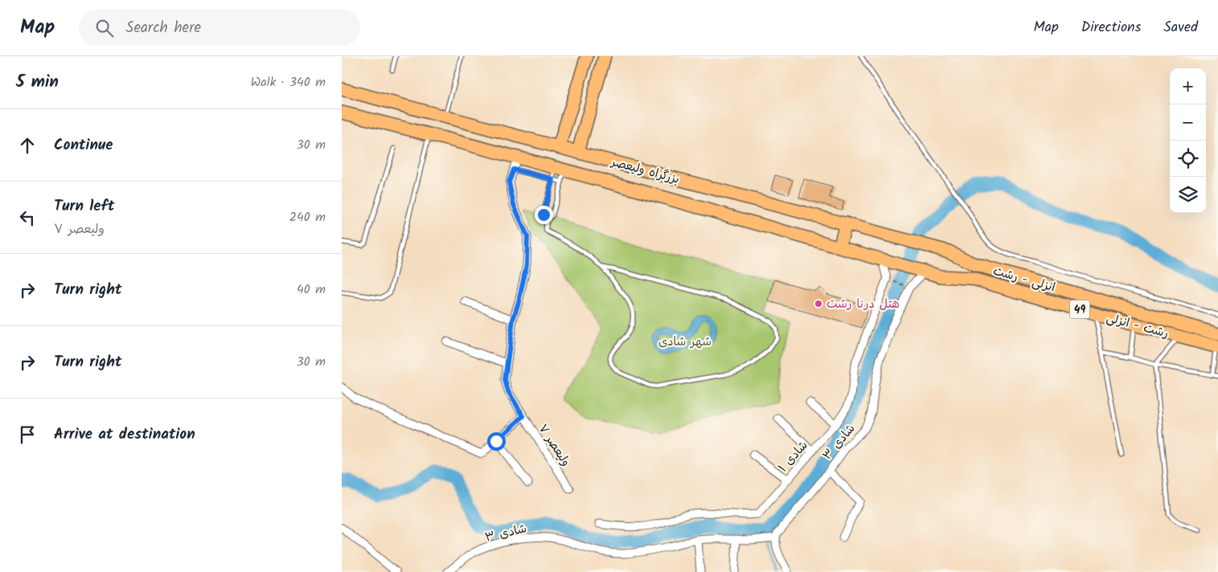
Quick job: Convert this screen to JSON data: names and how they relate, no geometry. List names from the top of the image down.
{
  "streets": {
    "highway": [
      "بزرگراه ولیعصر",
      "انزلی - رشت",
      "49",
      "رشت - انزلی"
    ],
    "street": ["شادی ۳", "ولیعصر ۷", "شادی ۱"]
  },
  "crossings": [
    ["بزرگراه ولیعصر", "انزلی - رشت"],
    ["بزرگراه ولیعصر", "رشت - انزلی"],
    ["بزرگراه ولیعصر", "شادی ۳"],
    ["بزرگراه ولیعصر", "ولیعصر ۷"],
    ["انزلی - رشت", "رشت - انزلی"]
  ],
  "parks": ["شهر شادی"],
  "places": ["هتل درنا رشت"],
  "page": {
    "header": "Map",
    "search": "Search here",
    "nav": ["Map", "Directions", "Saved"],
    "heading": ["5 min", "Walk · 340 m"],
    "map_buttons": ["+", "−"],
    "list": [
      ["Continue", "30 m"],
      ["Turn left", "ولیعصر ۷", "240 m"],
      ["Turn right", "40 m"],
      ["Turn right", "30 m"],
      "Arrive at destination"
    ]
  }
}
